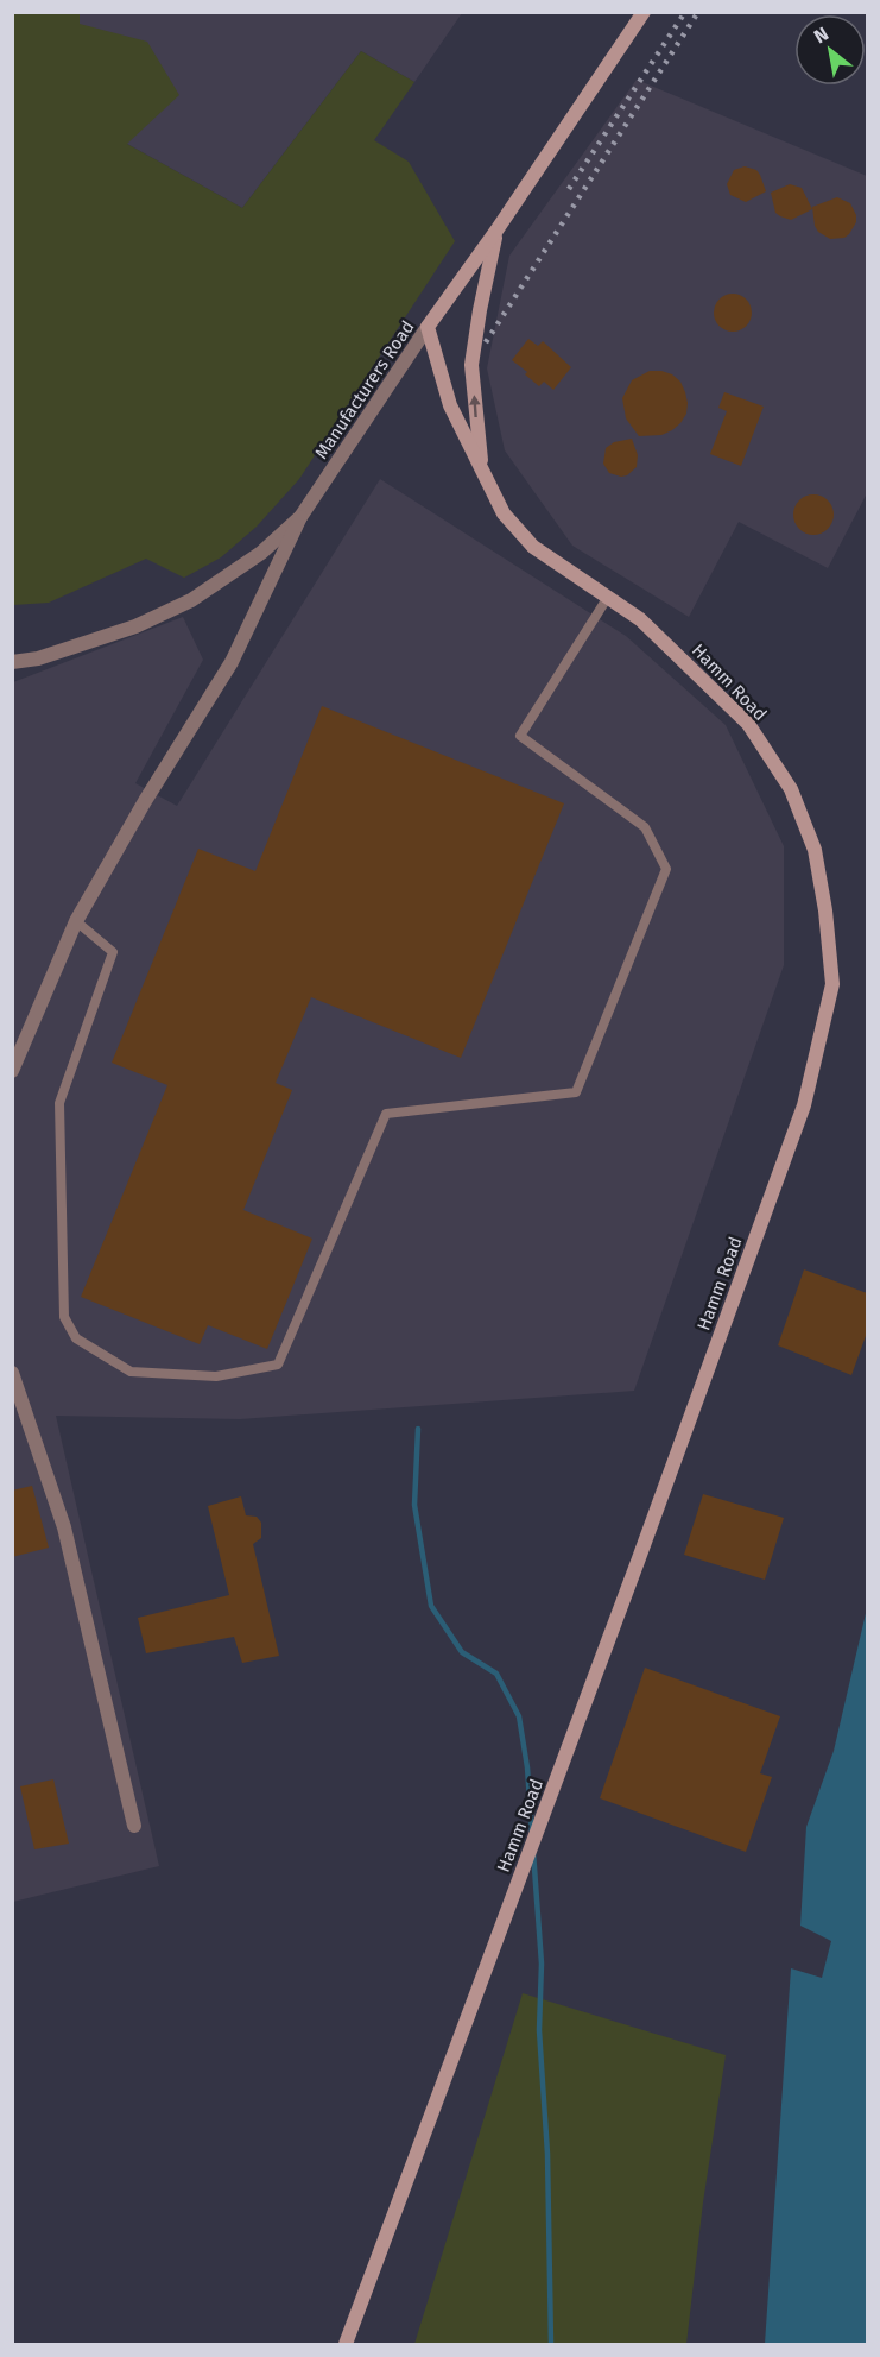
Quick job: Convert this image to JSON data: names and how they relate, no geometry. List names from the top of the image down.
{
  "streets": {
    "main road": ["Manufacturers Road", "Hamm Road"]
  },
  "crossings": [
    ["Manufacturers Road", "Hamm Road"]
  ],
  "north": "top left"
}
